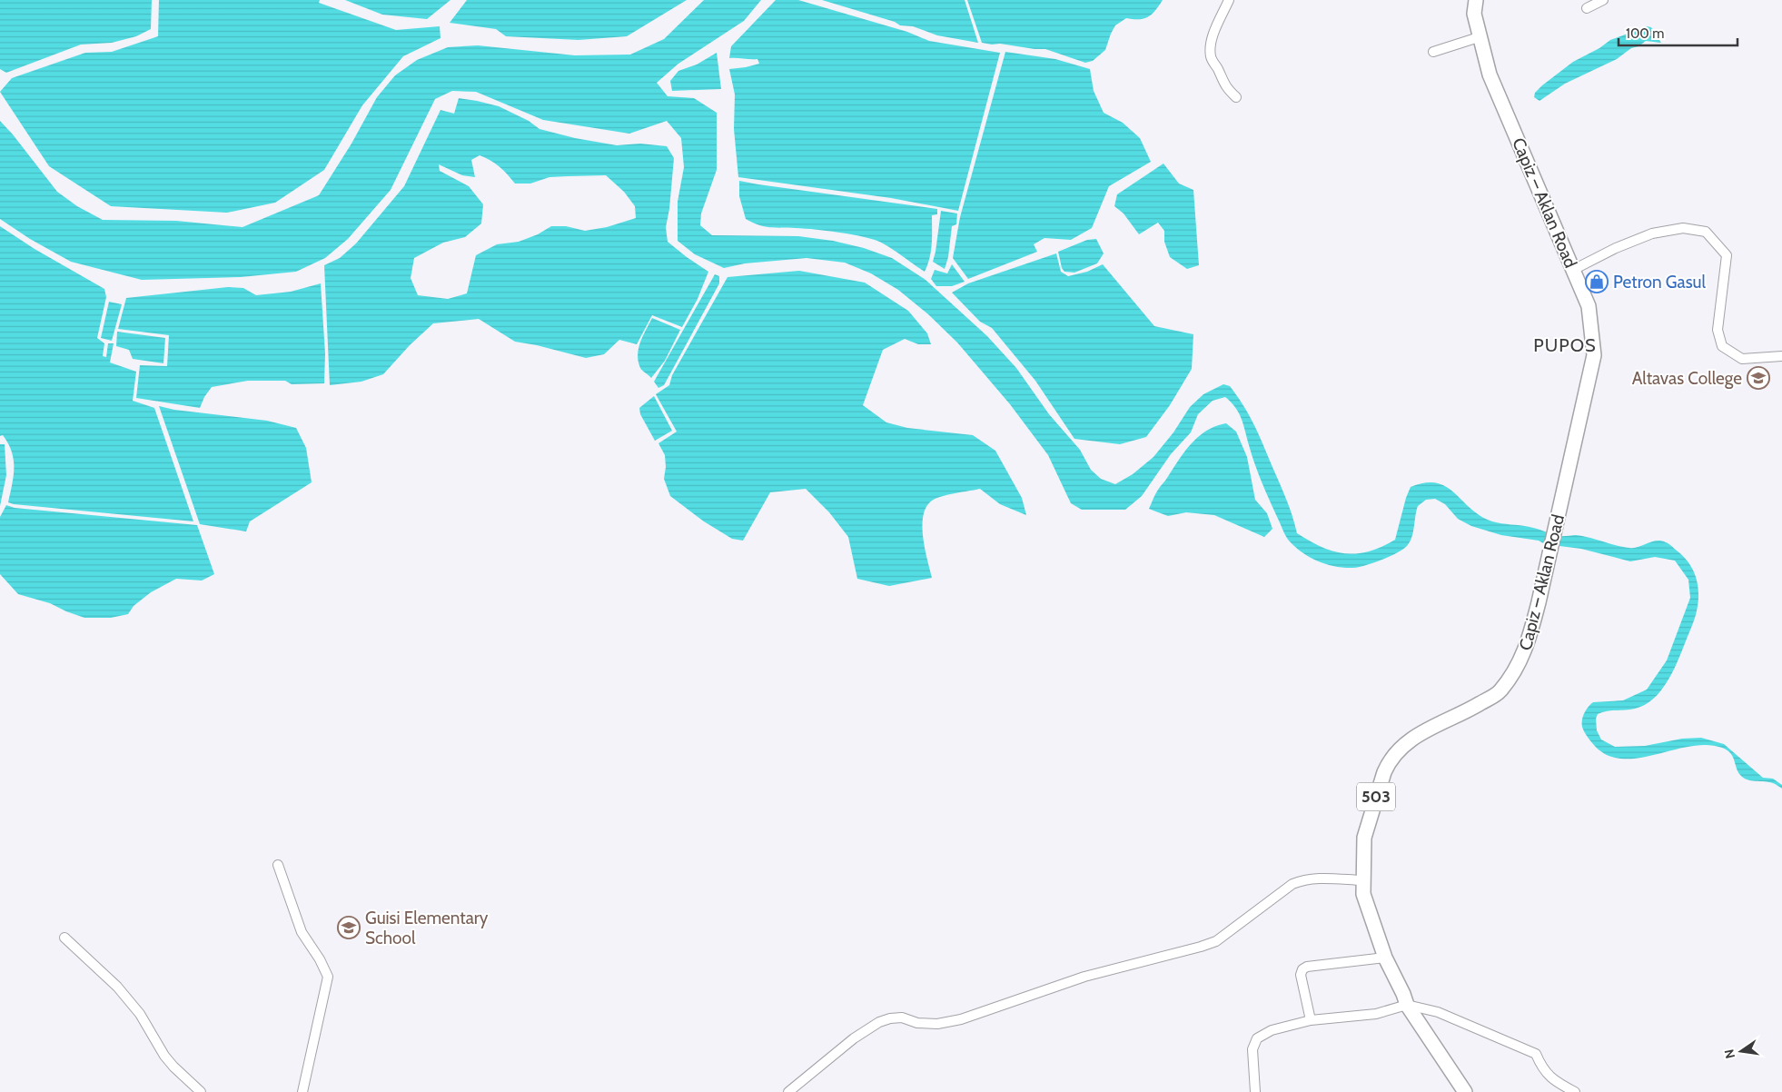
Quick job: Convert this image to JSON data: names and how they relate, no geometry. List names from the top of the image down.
{
  "streets": {
    "main road": ["Capiz – Aklan Road", "503"]
  },
  "districts": ["PUPOS"],
  "places": {
    "shop": ["Petron Gasul"],
    "school or university": ["Altavas College", "Guisi Elementary School"]
  },
  "scale_bar": "100 m",
  "north": "left"
}
